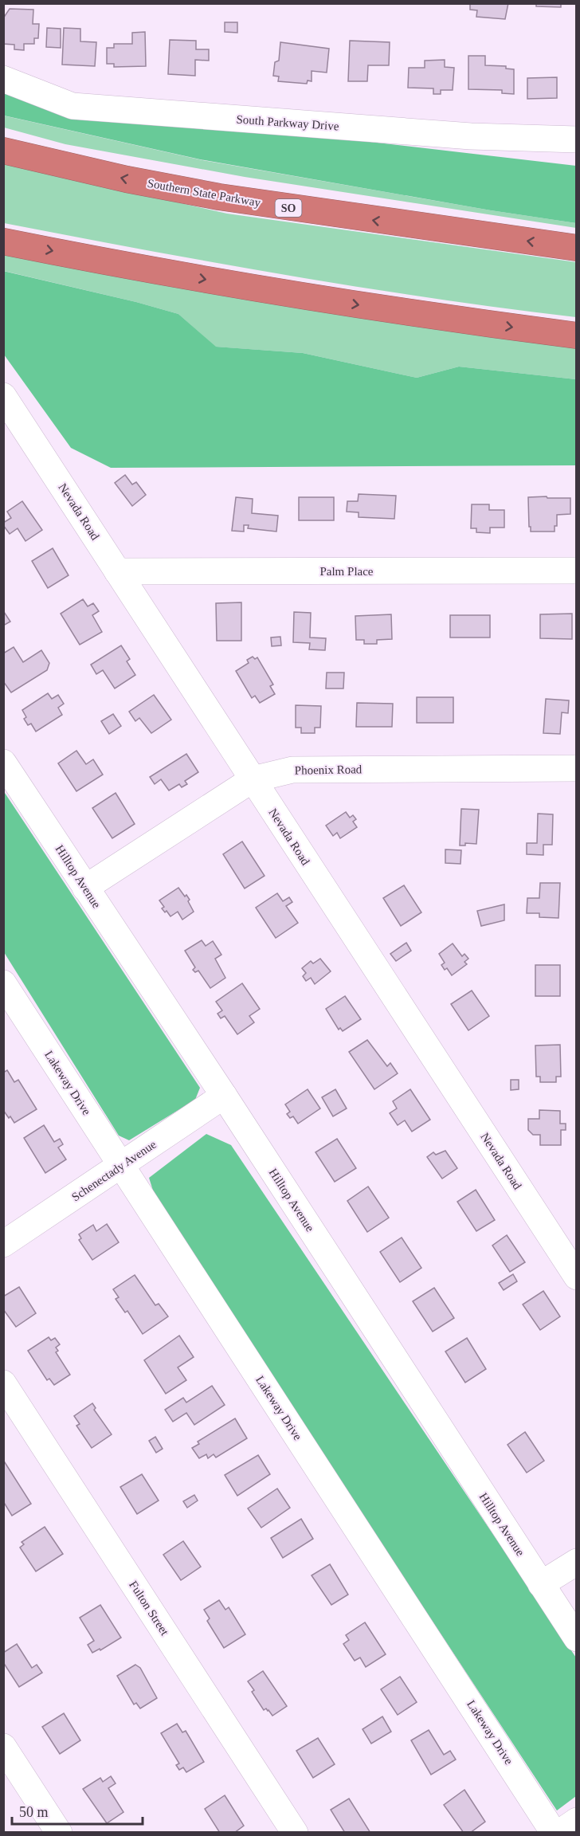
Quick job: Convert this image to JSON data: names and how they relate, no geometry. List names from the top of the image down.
{
  "streets": {
    "highway": ["Southern State Parkway", "SO"],
    "street": [
      "South Parkway Drive",
      "Nevada Road",
      "Palm Place",
      "Phoenix Road",
      "Hilltop Avenue",
      "Lakeway Drive",
      "Schenectady Avenue",
      "Fulton Street"
    ]
  },
  "crossings": [
    ["Nevada Road", "Palm Place"],
    ["Nevada Road", "Phoenix Road"],
    ["Phoenix Road", "Hilltop Avenue"],
    ["Hilltop Avenue", "Schenectady Avenue"],
    ["Lakeway Drive", "Schenectady Avenue"]
  ],
  "scale_bar": "50 m"
}
